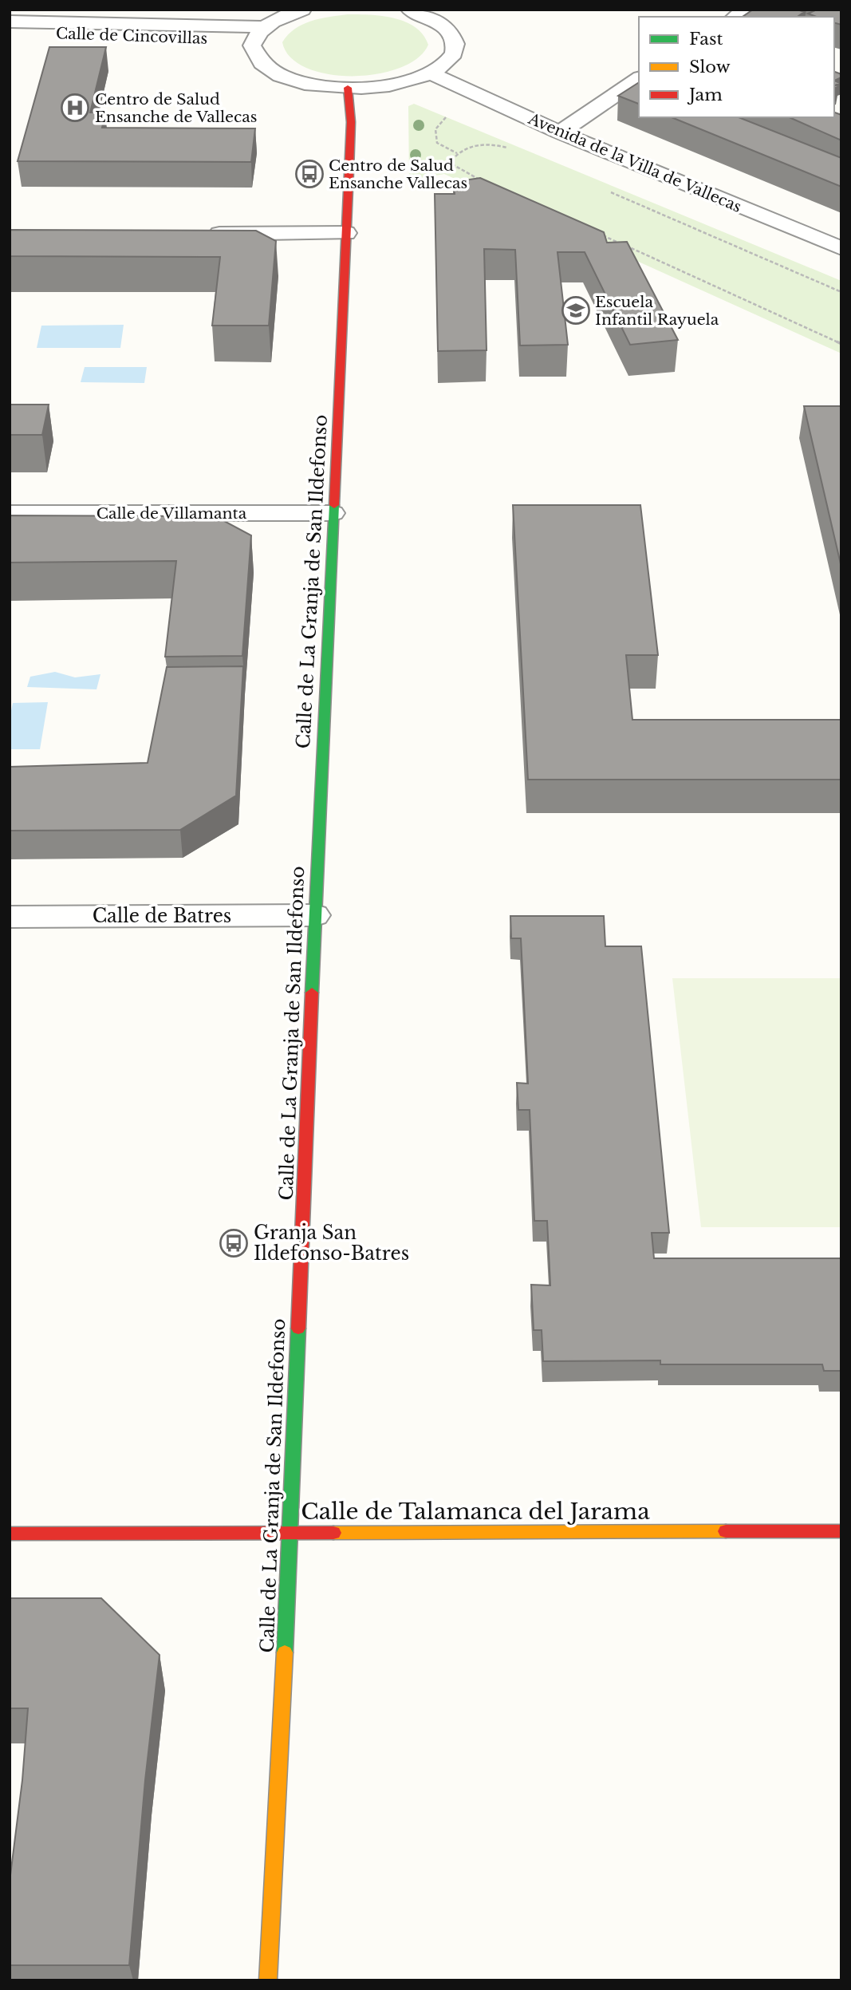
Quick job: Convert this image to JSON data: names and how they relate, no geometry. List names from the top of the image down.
{
  "streets": {
    "street": [
      "Calle de Cincovillas",
      "Avenida de la Villa de Vallecas",
      "Calle de Villamanta",
      "Calle de La Granja de San Ildefonso",
      "Calle de Batres",
      "Calle de Talamanca del Jarama"
    ]
  },
  "crossings": [
    ["Calle de Villamanta", "Calle de La Granja de San Ildefonso"],
    ["Calle de La Granja de San Ildefonso", "Calle de Batres"],
    ["Calle de La Granja de San Ildefonso", "Calle de Talamanca del Jarama"]
  ],
  "places": {
    "hospital": ["Centro de Salud Ensanche de Vallecas"],
    "bus stop": ["Centro de Salud Ensanche Vallecas", "Granja San Ildefonso-Batres"],
    "school or university": ["Escuela Infantil Rayuela"]
  },
  "legend": ["Fast", "Slow", "Jam"]
}
